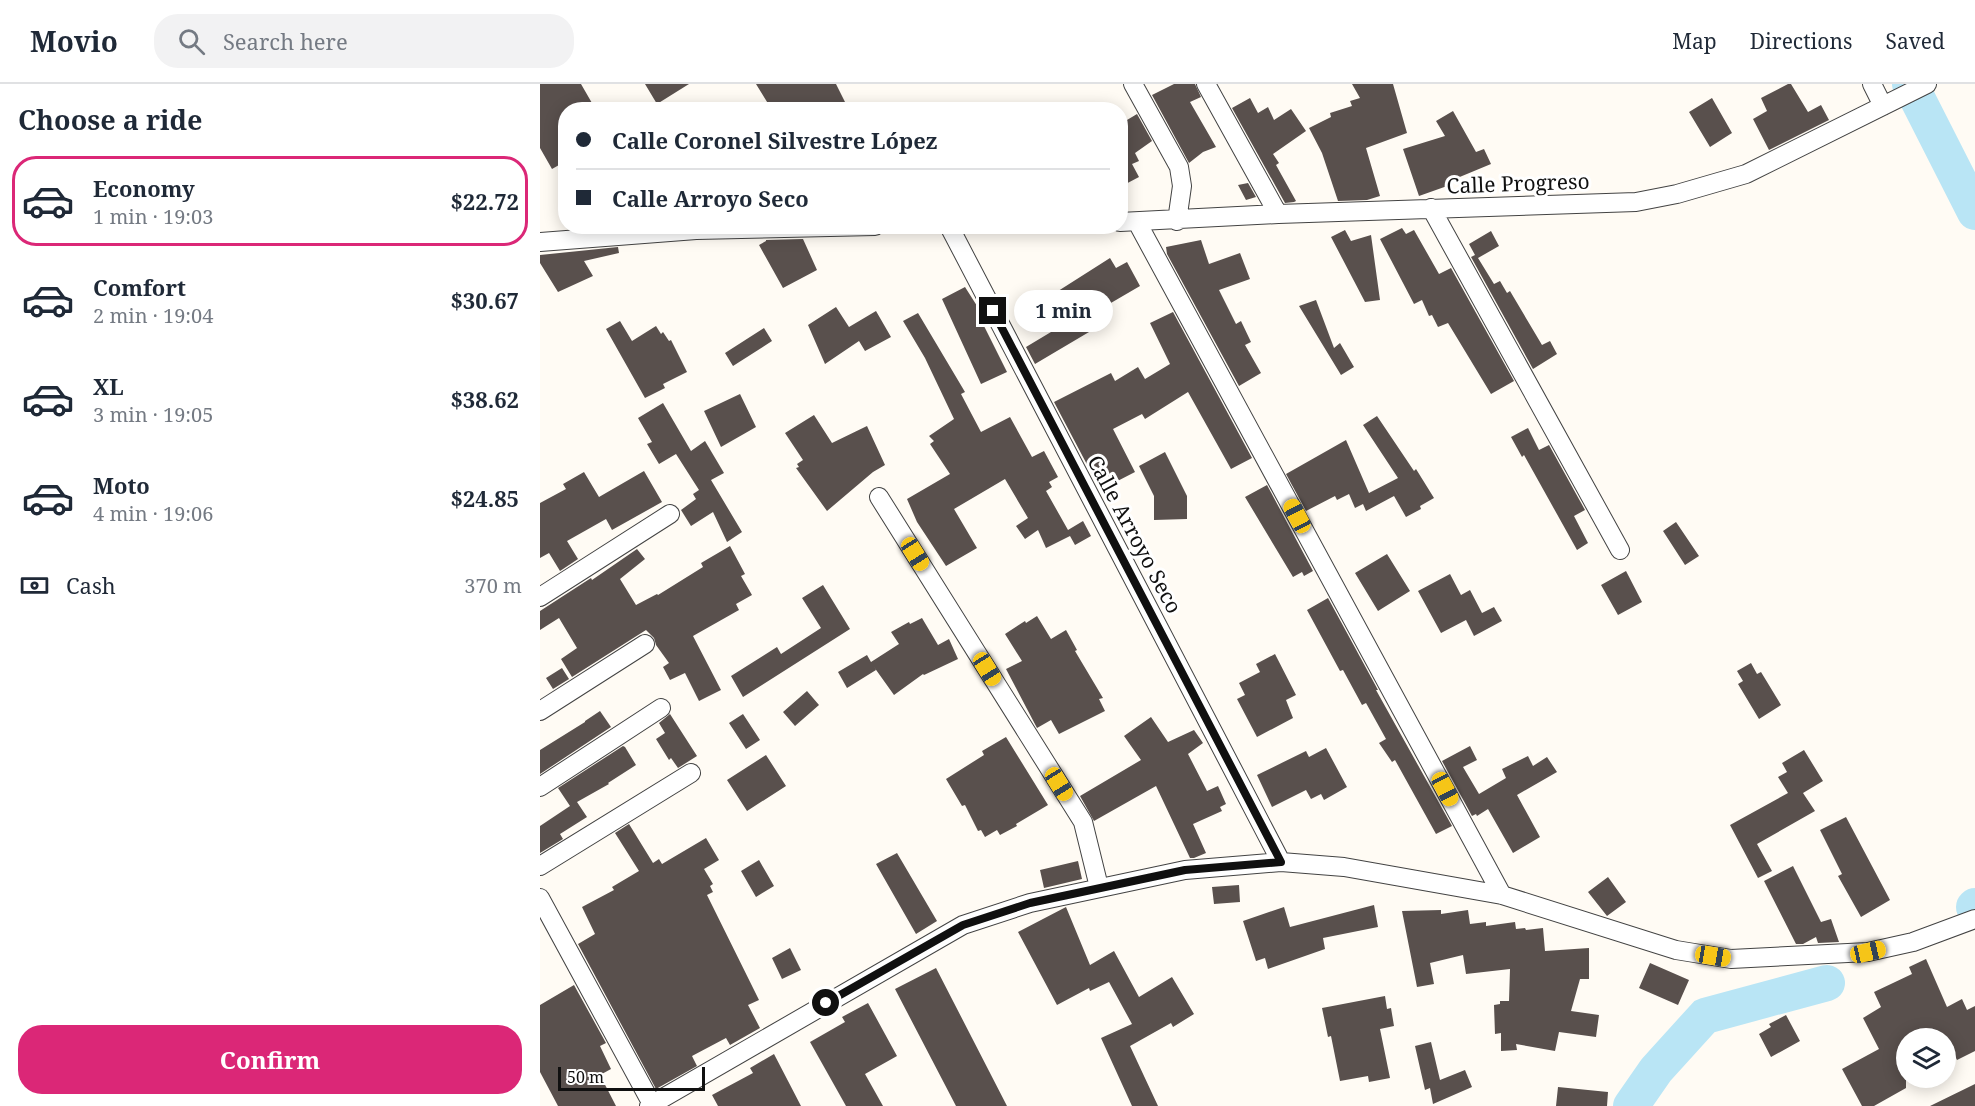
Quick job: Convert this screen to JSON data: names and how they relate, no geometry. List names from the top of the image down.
{
  "streets": {
    "street": ["Calle Progreso", "Calle Arroyo Seco"]
  },
  "scale_bar": "50 m",
  "page": {
    "header": "Movio",
    "search": "Search here",
    "nav": ["Map", "Directions", "Saved"],
    "heading": "Choose a ride",
    "banner": ["Calle Coronel Silvestre López", "Calle Arroyo Seco"],
    "list": [
      {
        "name": "Economy",
        "note": "1 min · 19:03",
        "value": "$22.72"
      },
      {
        "name": "Comfort",
        "note": "2 min · 19:04",
        "value": "$30.67"
      },
      {
        "name": "XL",
        "note": "3 min · 19:05",
        "value": "$38.62"
      },
      {
        "name": "Moto",
        "note": "4 min · 19:06",
        "value": "$24.85"
      }
    ],
    "bubble": "1 min",
    "pay": ["Cash", "370 m"],
    "buttons": "Confirm",
    "scale": "50 m"
  }
}
